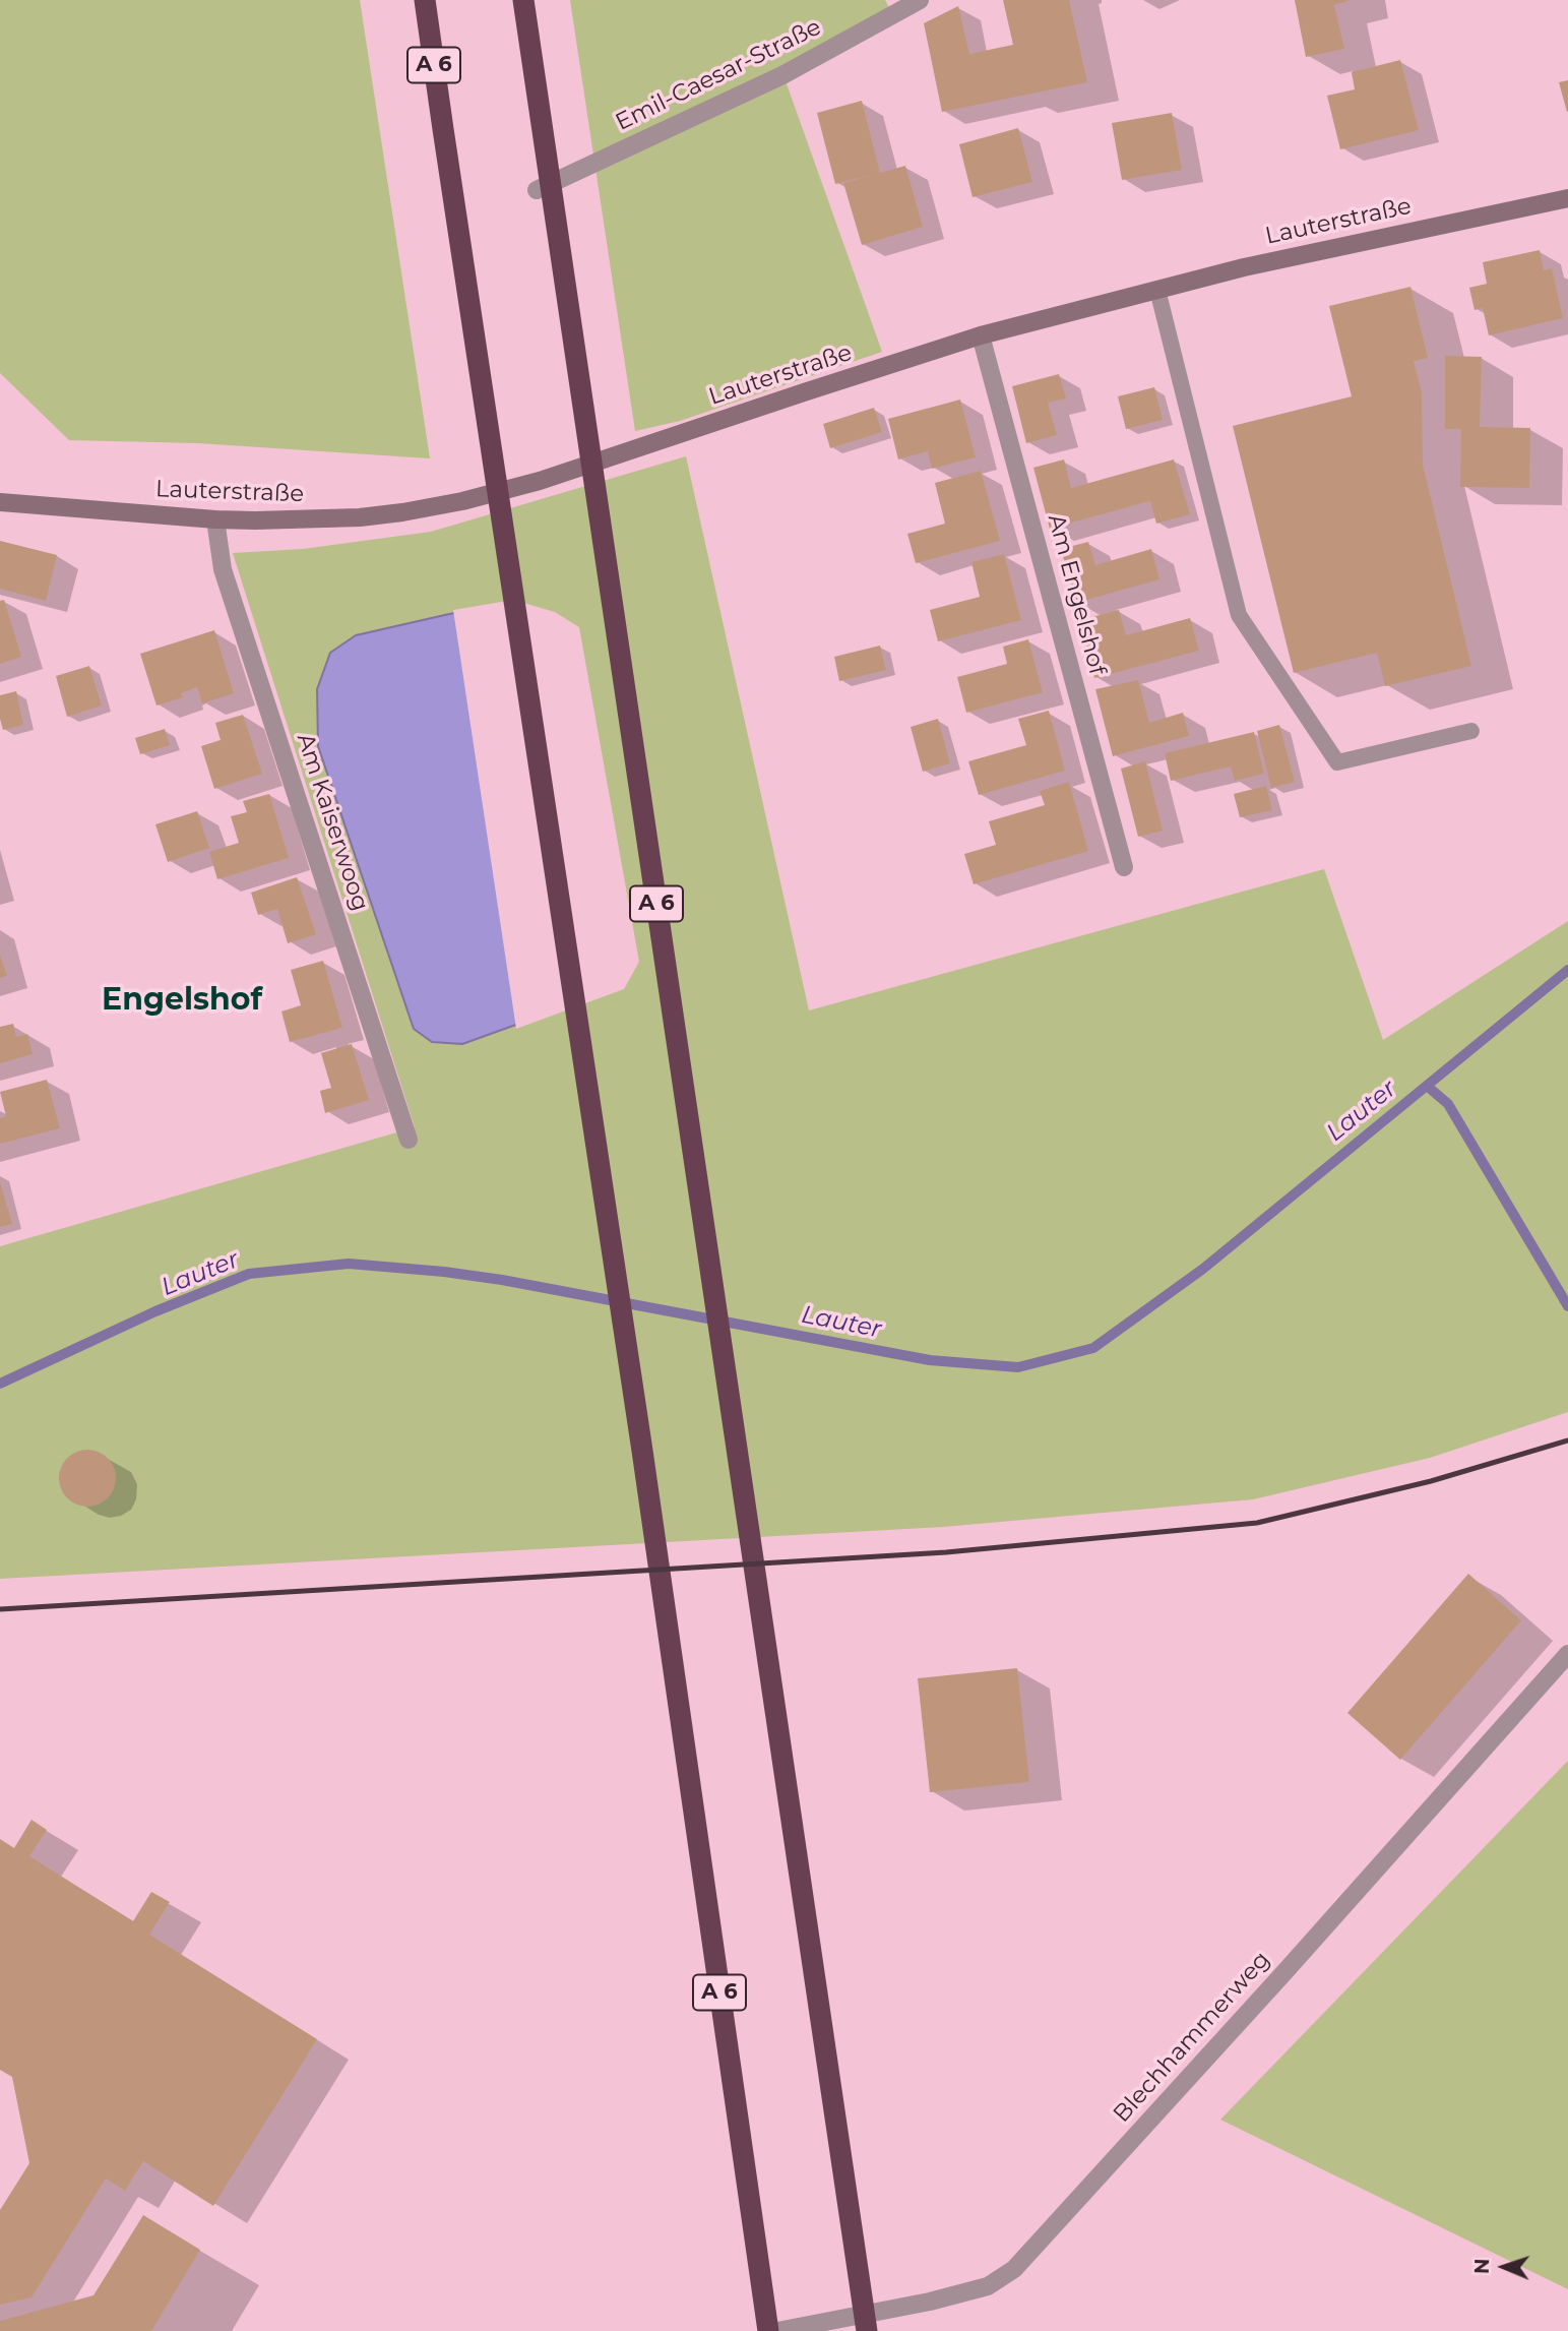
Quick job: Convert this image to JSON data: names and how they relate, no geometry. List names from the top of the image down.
{
  "streets": {
    "highway": ["A 6"],
    "main road": ["Lauterstraße"],
    "street": [
      "Emil-Caesar-Straße",
      "Am Engelshof",
      "Am Kaiserwoog",
      "Blechhammerweg"
    ]
  },
  "crossings": [
    ["Lauterstraße", "Am Engelshof"],
    ["Lauterstraße", "Am Kaiserwoog"]
  ],
  "districts": ["Engelshof"],
  "water": ["Lauter"],
  "north": "left"
}
